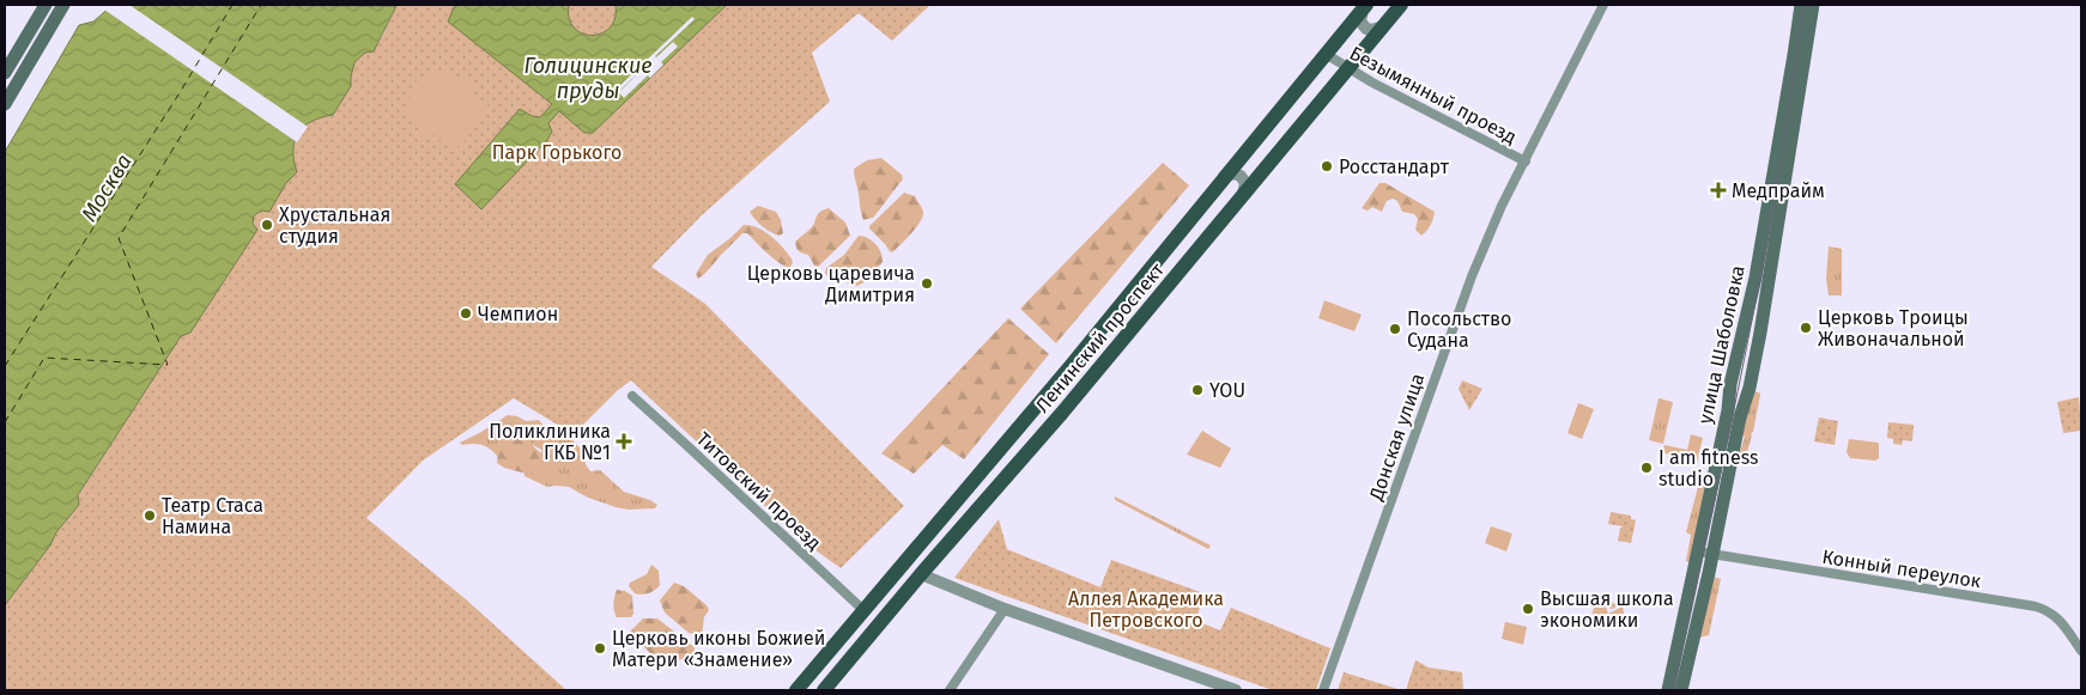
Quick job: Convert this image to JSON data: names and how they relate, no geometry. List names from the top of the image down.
{
  "streets": {
    "main road": ["Ленинский проспект", "улица Шаболовка"],
    "street": [
      "Безымянный проезд",
      "Донская улица",
      "Титовский проезд",
      "Конный переулок"
    ]
  },
  "crossings": [
    ["Безымянный проезд", "Ленинский проспект"],
    ["Безымянный проезд", "Донская улица"],
    ["Ленинский проспект", "Титовский проезд"],
    ["улица Шаболовка", "Конный переулок"]
  ],
  "water": ["Голицинские пруды", "Москва"],
  "parks": ["Парк Горького", "Аллея Академика Петровского"],
  "places": {
    "other": [
      "Росстандарт",
      "Хрустальная студия",
      "Церковь царевича Димитрия",
      "Чемпион",
      "Церковь Троицы Живоначальной",
      "Посольство Судана",
      "YOU",
      "I am fitness studio",
      "Театр Стаса Намина",
      "Высшая школа экономики",
      "Церковь иконы Божией Матери «Знамение»"
    ],
    "health": ["Медпрайм", "Поликлиника ГКБ №1"]
  }
}
